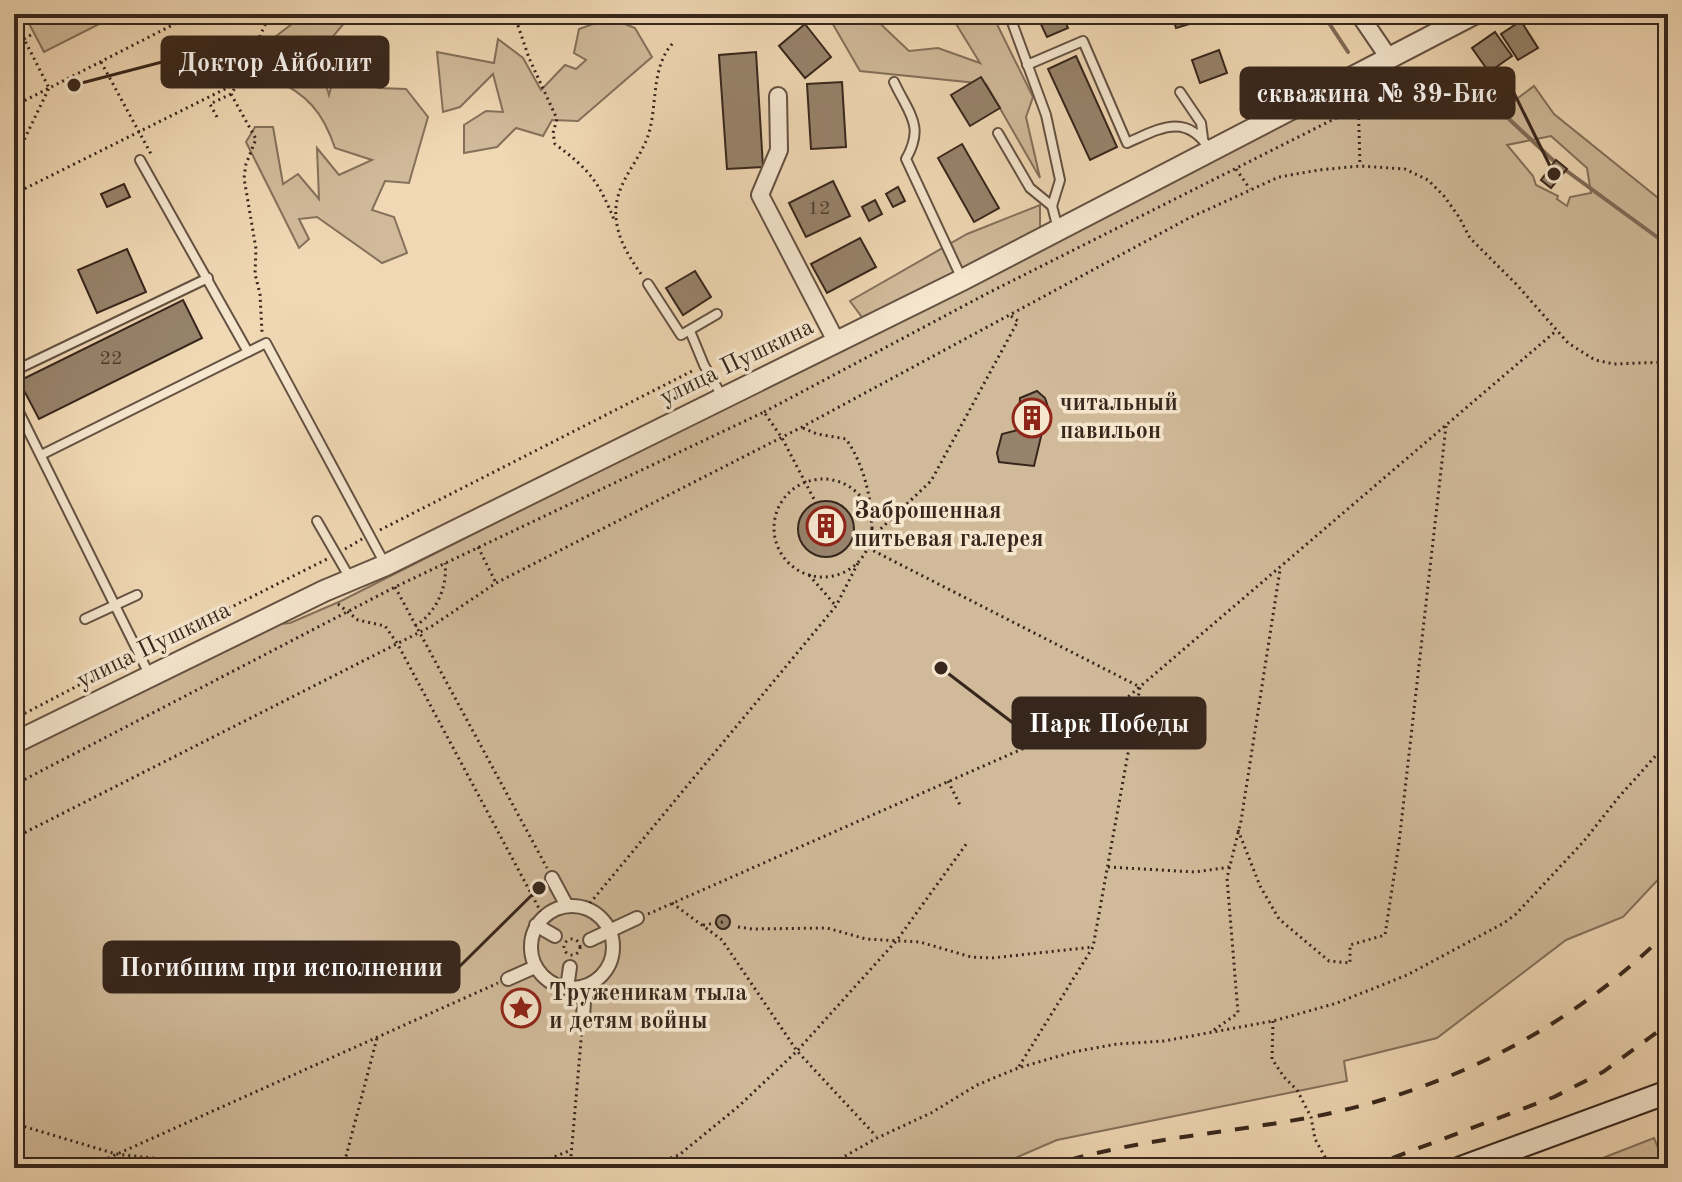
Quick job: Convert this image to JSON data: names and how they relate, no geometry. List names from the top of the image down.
{
  "streets": {
    "street": ["улица Пушкина"]
  },
  "places": {
    "other": [
      "Доктор Айболит",
      "скважина № 39-Бис",
      "Парк Победы",
      "Погибшим при исполнении"
    ],
    "building": ["читальный павильон", "Заброшенная питьевая галерея"],
    "place": ["Труженикам тыла и детям войны"]
  },
  "house_numbers": ["12", "22"]
}
